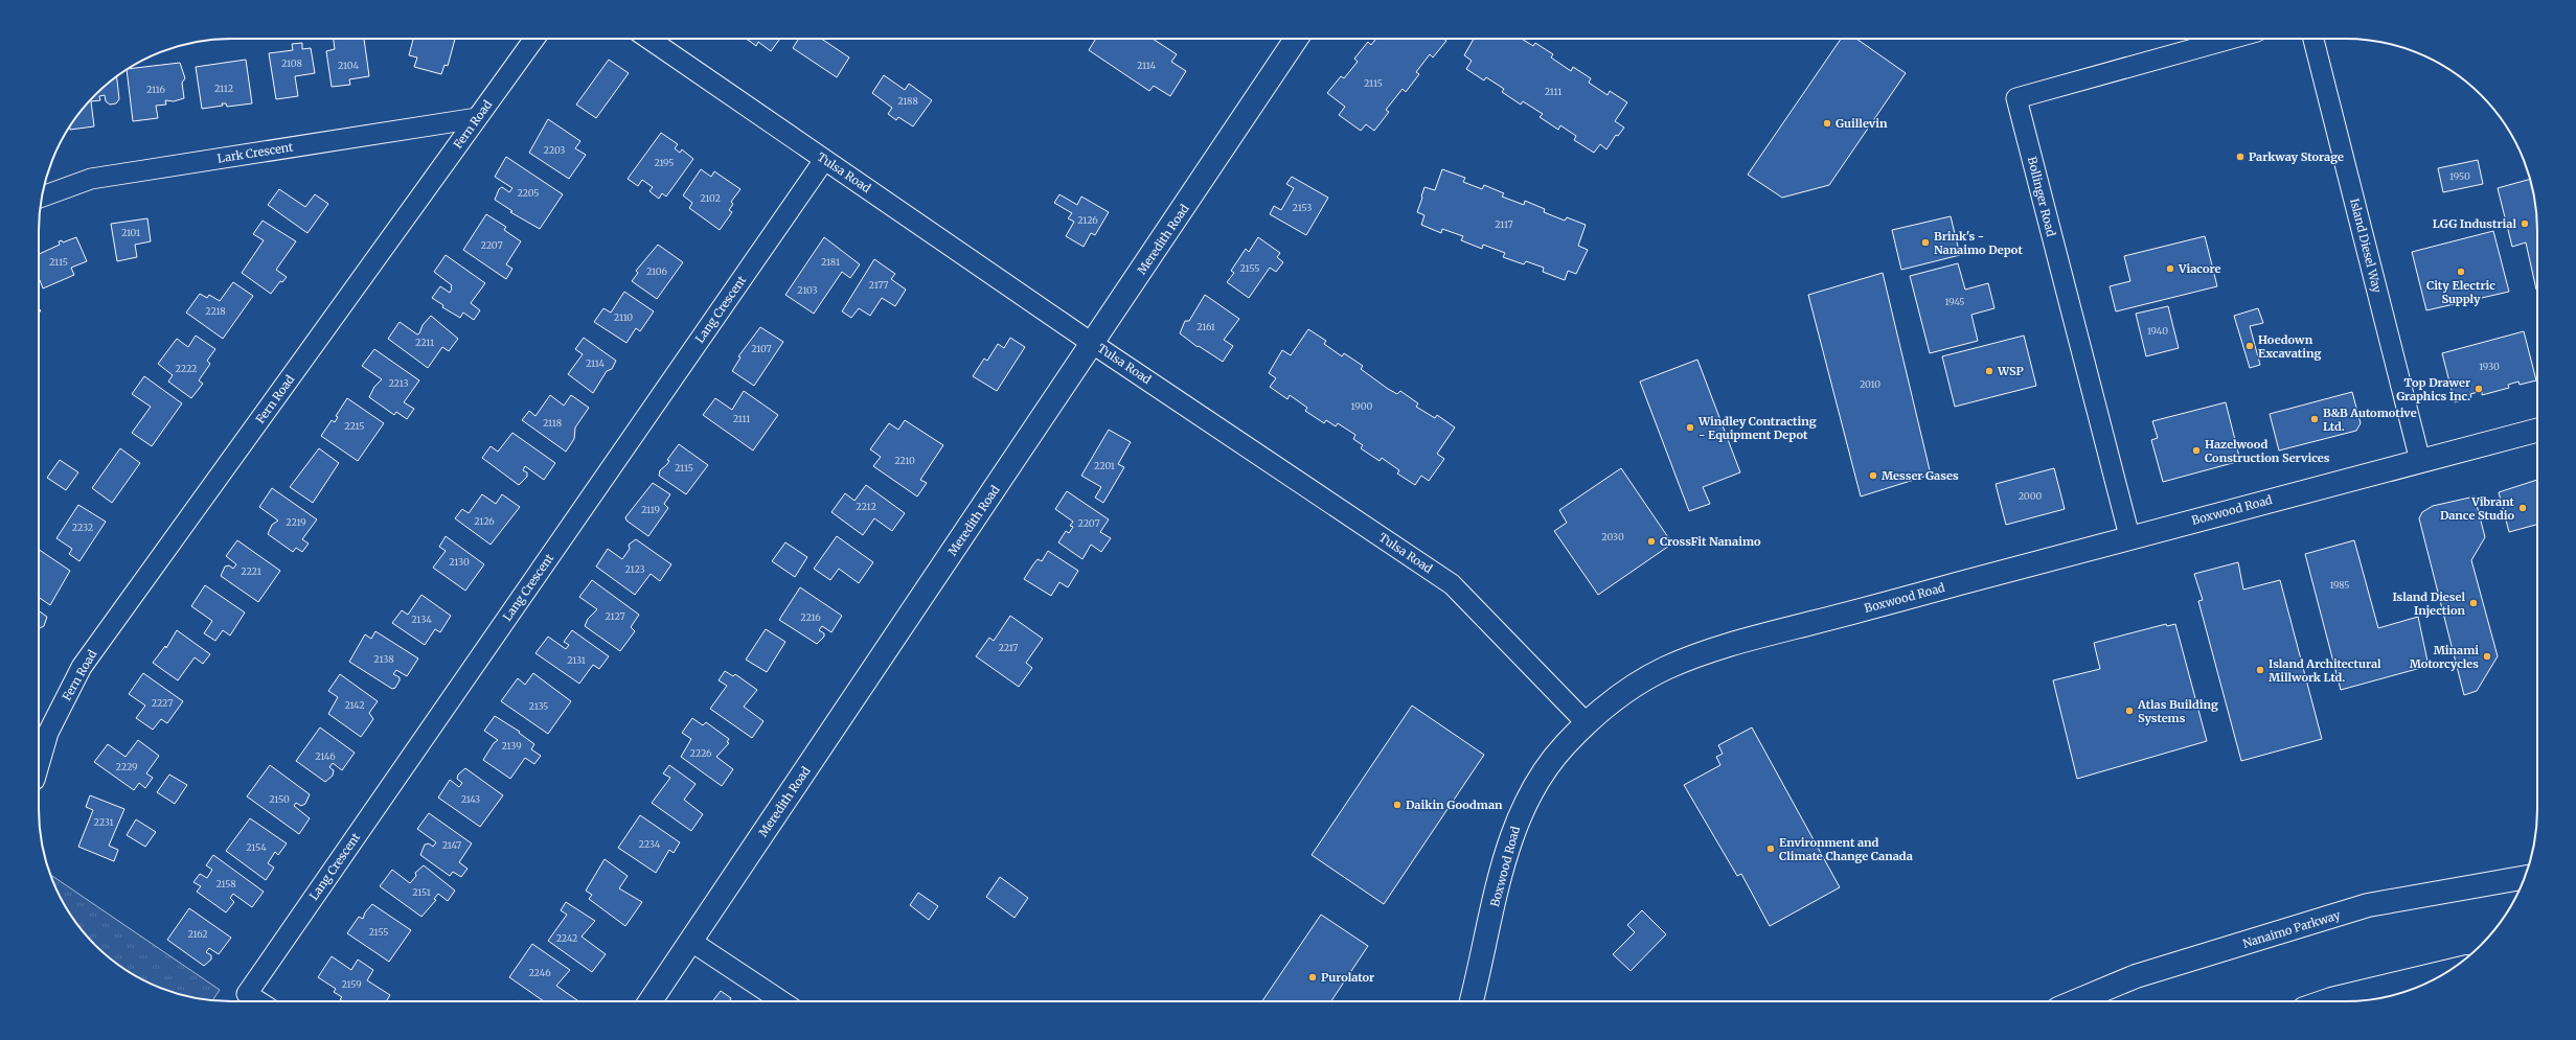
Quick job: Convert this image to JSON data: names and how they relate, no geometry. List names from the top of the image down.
{
  "streets": {
    "main road": ["Meredith Road", "Boxwood Road", "Nanaimo Parkway"],
    "street": [
      "Fern Road",
      "Lark Crescent",
      "Tulsa Road",
      "Bollinger Road",
      "Island Diesel Way",
      "Lang Crescent"
    ]
  },
  "crossings": [
    ["Fern Road", "Lark Crescent"],
    ["Tulsa Road", "Meredith Road"],
    ["Tulsa Road", "Lang Crescent"],
    ["Tulsa Road", "Boxwood Road"],
    ["Bollinger Road", "Boxwood Road"],
    ["Island Diesel Way", "Boxwood Road"]
  ],
  "places": [
    "Guillevin",
    "Parkway Storage",
    "LGG Industrial",
    "Brink's - Nanaimo Depot",
    "Viacore",
    "City Electric Supply",
    "Hoedown Excavating",
    "WSP",
    "Top Drawer Graphics Inc.",
    "B&B Automotive Ltd.",
    "Windley Contracting - Equipment Depot",
    "Hazelwood Construction Services",
    "Messer Gases",
    "Vibrant Dance Studio",
    "CrossFit Nanaimo",
    "Island Diesel Injection",
    "Minami Motorcycles",
    "Island Architectural Millwork Ltd.",
    "Atlas Building Systems",
    "Daikin Goodman",
    "Environment and Climate Change Canada",
    "Purolator"
  ],
  "house_numbers": [
    "2108",
    "2104",
    "2114",
    "2115",
    "2112",
    "2116",
    "2111",
    "2188",
    "2203",
    "2195",
    "1950",
    "2205",
    "2102",
    "2153",
    "2126",
    "2117",
    "2101",
    "2207",
    "2115",
    "2181",
    "2155",
    "2106",
    "2177",
    "2103",
    "1945",
    "2218",
    "2110",
    "2161",
    "1940",
    "2211",
    "2107",
    "2114",
    "1930",
    "2222",
    "2213",
    "2010",
    "1900",
    "2111",
    "2118",
    "2215",
    "2210",
    "2201",
    "2115",
    "2000",
    "2212",
    "2119",
    "2126",
    "2219",
    "2207",
    "2232",
    "2030",
    "2130",
    "2123",
    "2221",
    "1985",
    "2127",
    "2216",
    "2134",
    "2217",
    "2138",
    "2131",
    "2227",
    "2142",
    "2135",
    "2139",
    "2226",
    "2146",
    "2229",
    "2150",
    "2143",
    "2231",
    "2234",
    "2147",
    "2154",
    "2158",
    "2151",
    "2155",
    "2162",
    "2242",
    "2246",
    "2159"
  ]
}
